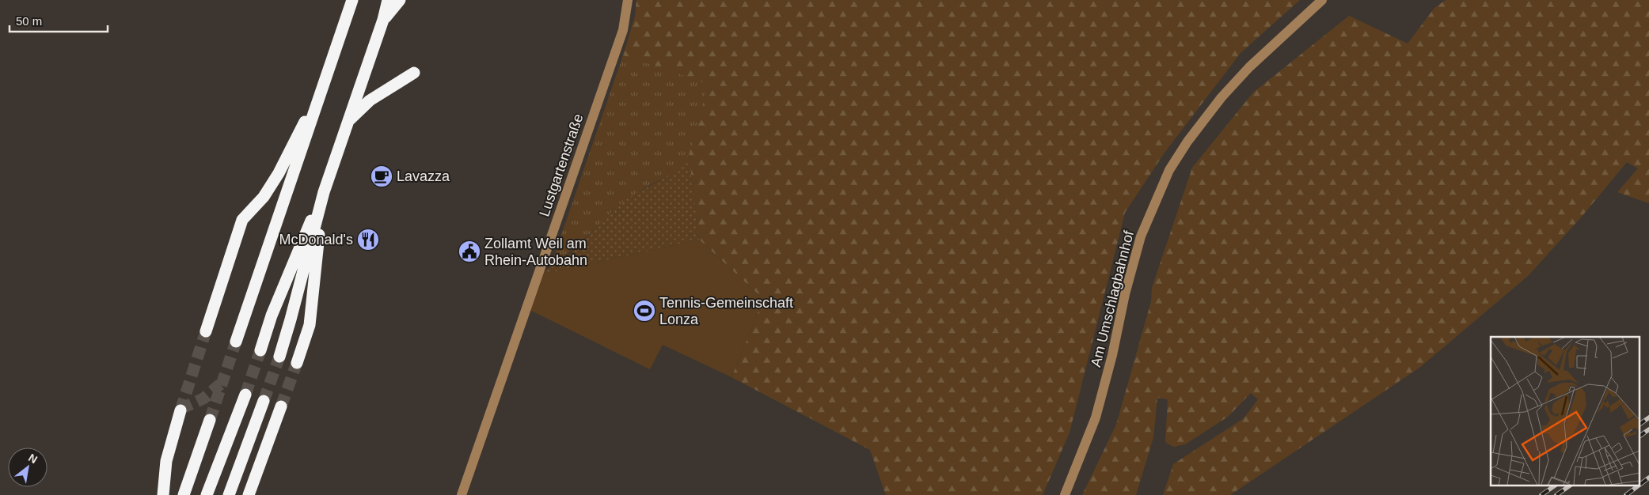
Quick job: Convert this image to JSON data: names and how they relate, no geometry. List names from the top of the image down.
{
  "streets": {
    "street": ["Lustgartenstraße", "Am Umschlagbahnhof"]
  },
  "places": {
    "cafe": ["Lavazza"],
    "restaurant": ["McDonald's"],
    "public building": ["Zollamt Weil am Rhein-Autobahn"],
    "sports": ["Tennis-Gemeinschaft Lonza"]
  },
  "scale_bar": "50 m",
  "north": "top right"
}
